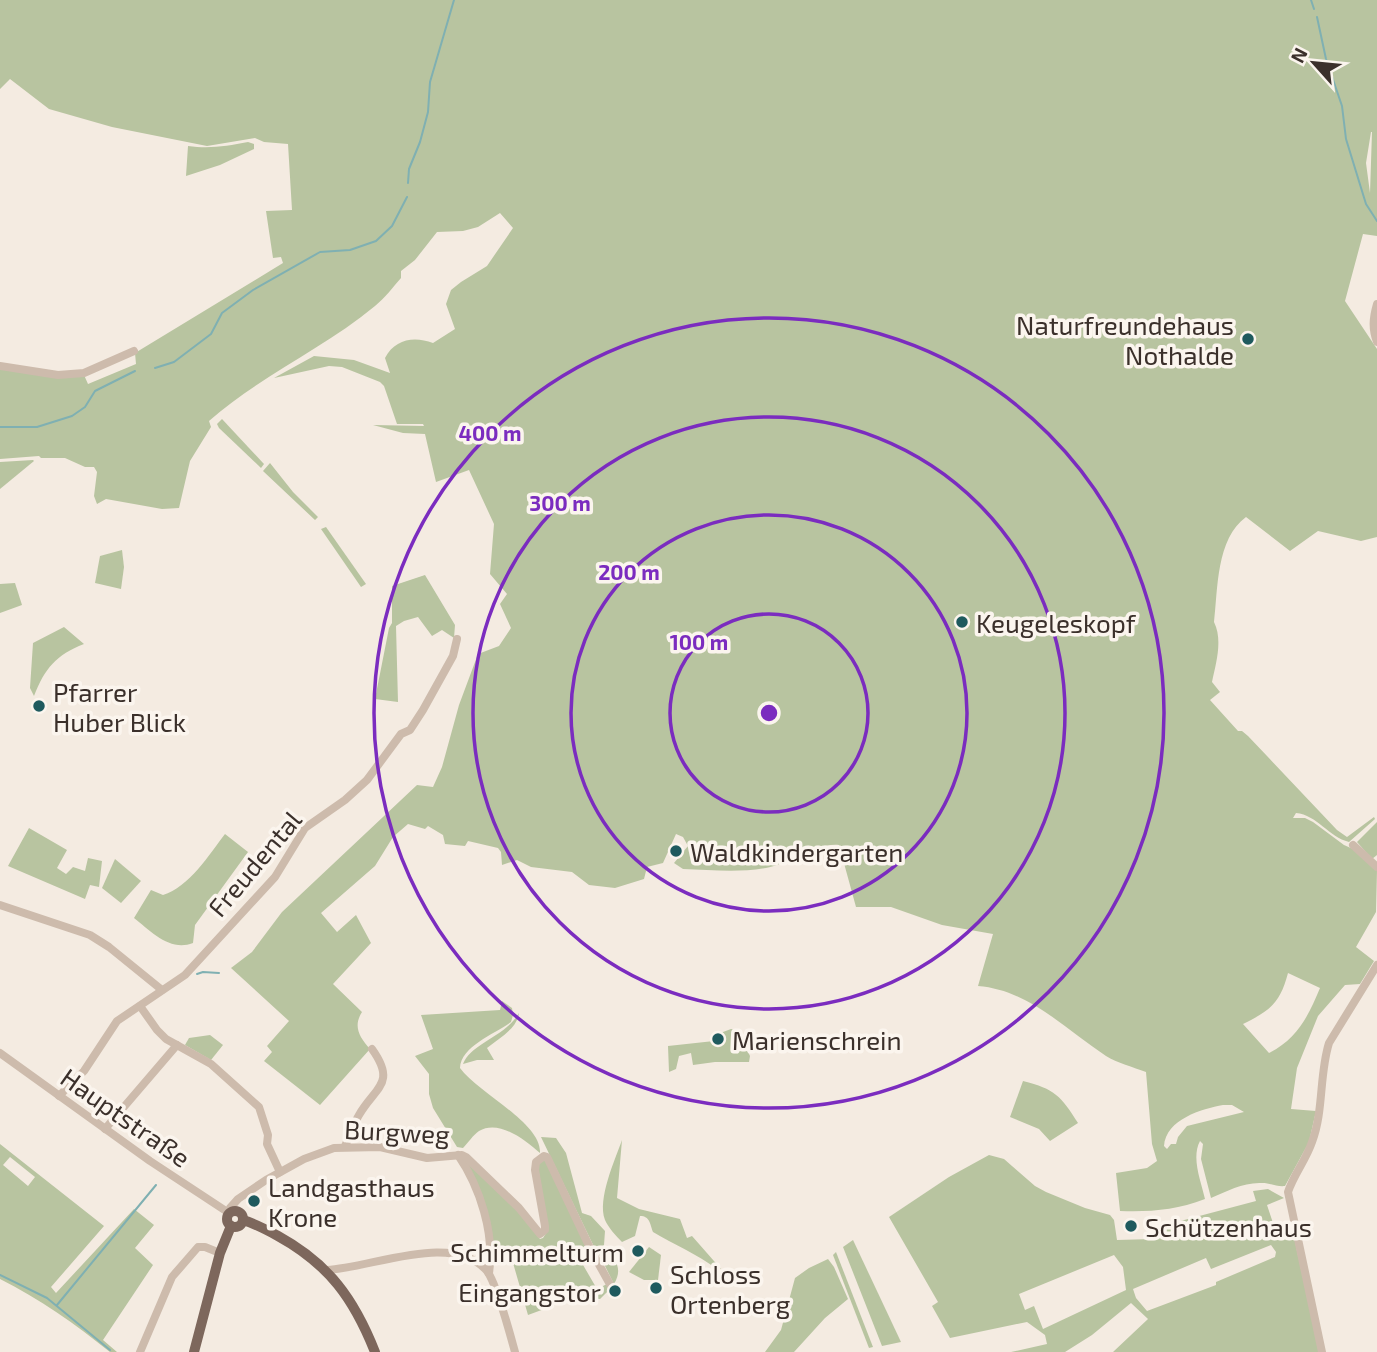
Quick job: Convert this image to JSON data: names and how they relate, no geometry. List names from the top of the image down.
{
  "streets": {
    "street": ["Freudental", "Hauptstraße", "Burgweg"]
  },
  "crossings": [
    ["Freudental", "Hauptstraße"],
    ["Hauptstraße", "Burgweg"]
  ],
  "places": [
    "Naturfreundehaus Nothalde",
    "Keugeleskopf",
    "Pfarrer Huber Blick",
    "Waldkindergarten",
    "Marienschrein",
    "Landgasthaus Krone",
    "Schützenhaus",
    "Schimmelturm",
    "Schloss Ortenberg",
    "Eingangstor"
  ],
  "north": "top left",
  "rings": [
    "400 m",
    "300 m",
    "200 m",
    "100 m"
  ]
}
